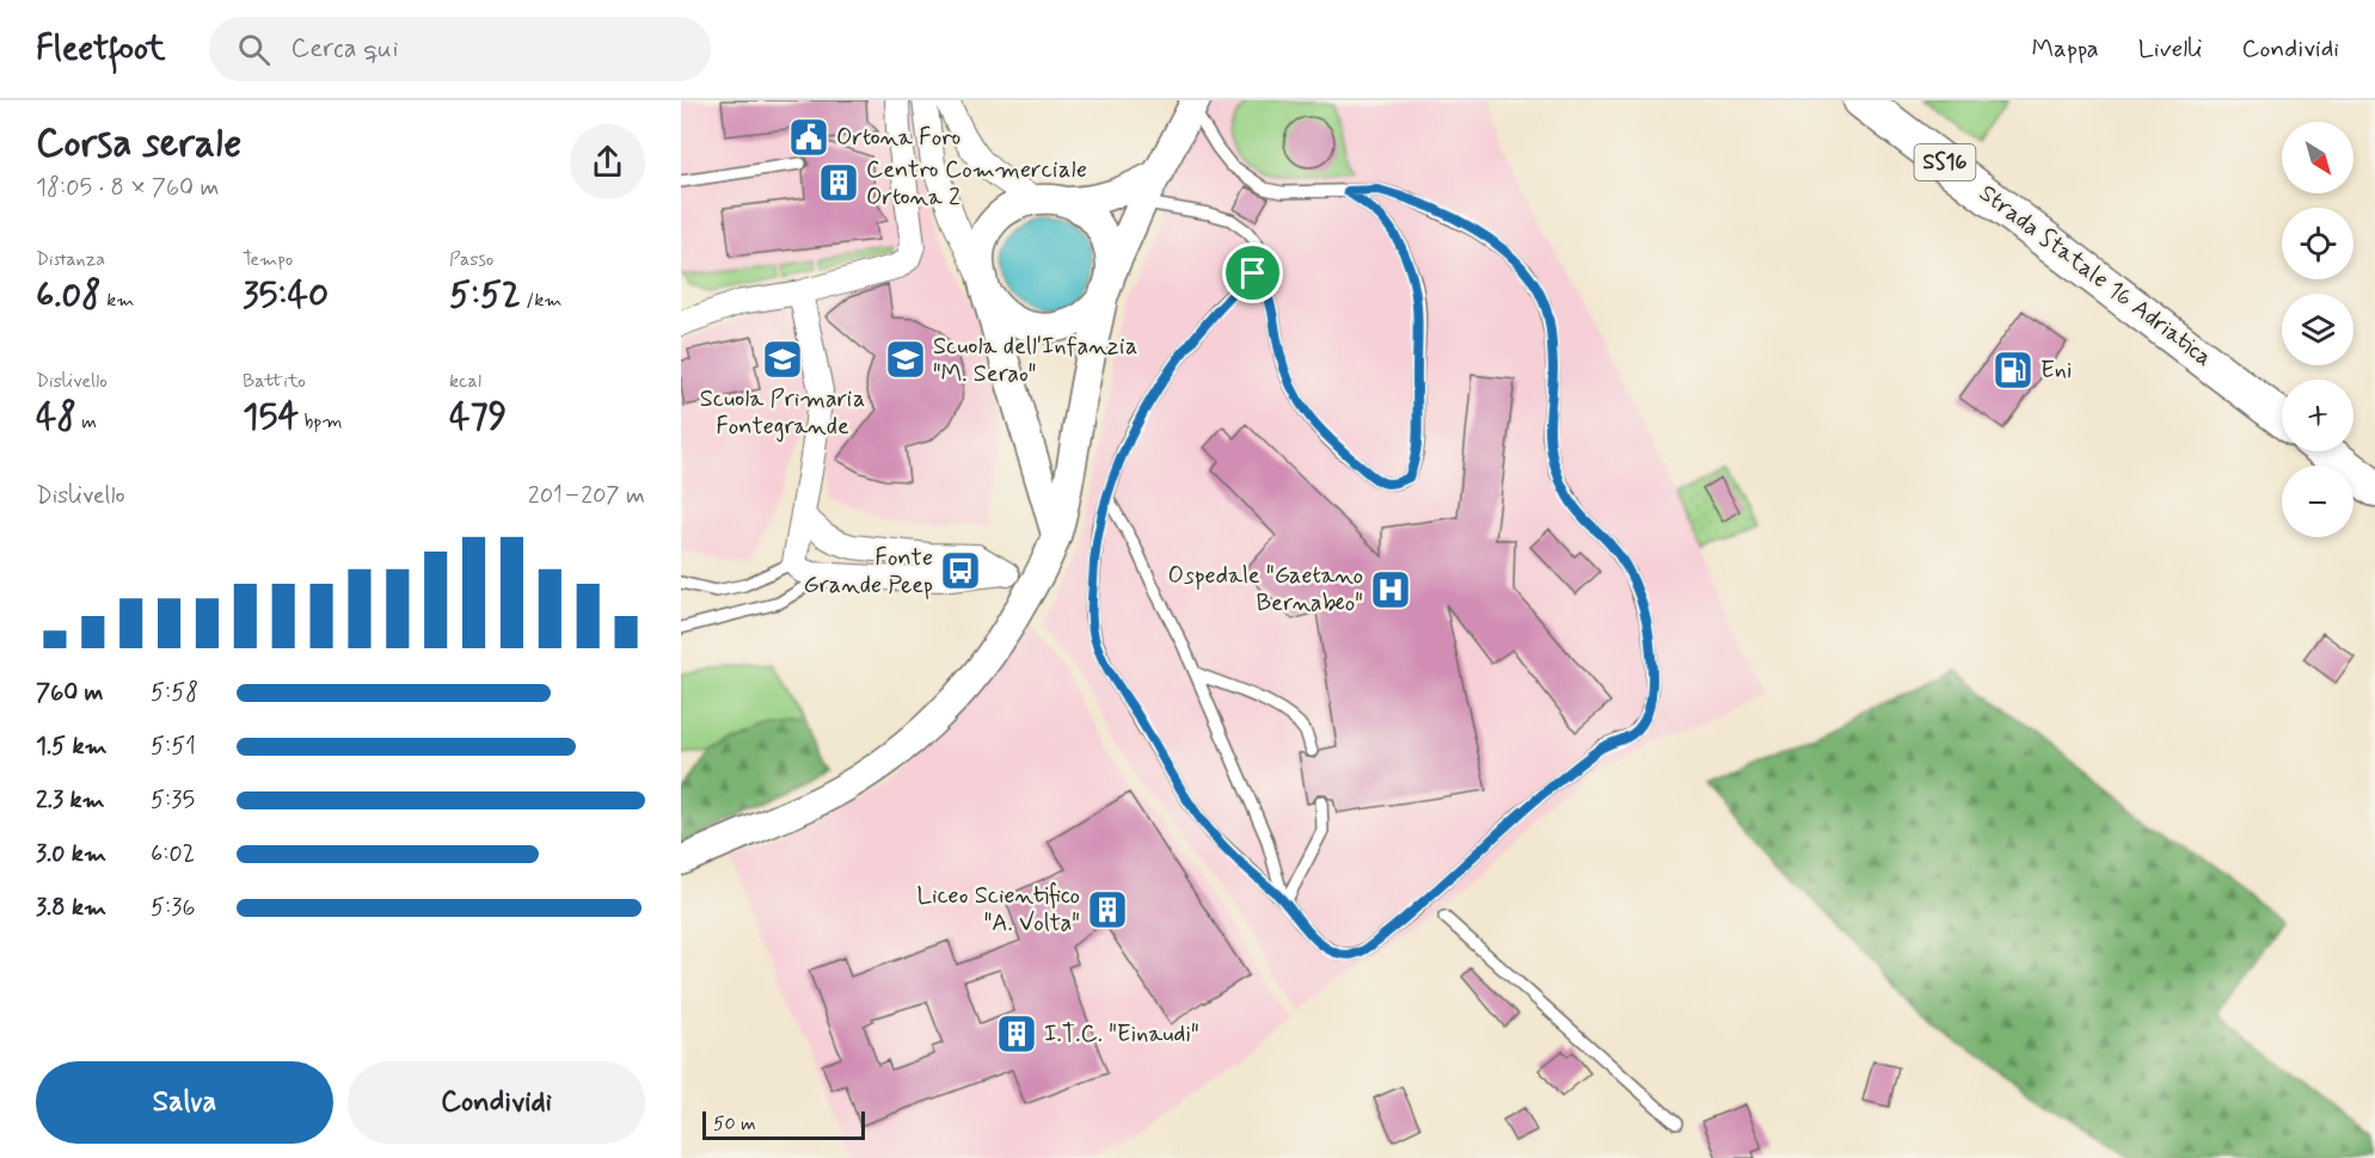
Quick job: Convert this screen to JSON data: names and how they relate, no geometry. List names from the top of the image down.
{
  "streets": {
    "main road": ["SS16", "Strada Statale 16 Adriatica"]
  },
  "places": {
    "public building": ["Ortona Foro"],
    "building": ["Centro Commerciale Ortona 2", "Liceo Scientifico \"A. Volta\"", "I.T.C. \"Einaudi\""],
    "school or university": ["Scuola Primaria Fontegrande", "Scuola dell'Infanzia \"M. Serao\""],
    "fuel station": ["Eni"],
    "bus stop": ["Fonte Grande Peep"],
    "hospital": ["Ospedale \"Gaetano Bernabeo\""]
  },
  "scale_bar": "50 m",
  "north": "bottom right",
  "page": {
    "header": "Fleetfoot",
    "search": "Cerca qui",
    "nav": ["Mappa", "Livelli", "Condividi"],
    "heading": ["Corsa serale", "18:05 · 8 × 760 m"],
    "map_buttons": ["+", "−"],
    "stats": [
      ["Distanza", "6.08 km"],
      ["Tempo", "35:40"],
      ["Passo", "5:52 /km"],
      ["Dislivello", "48 m"],
      ["Battito", "154 bpm"],
      ["kcal", "479"]
    ],
    "chart": ["Dislivello", "201–207 m"],
    "list": [
      {
        "name": "760 m",
        "note": "5:58"
      },
      {
        "name": "1.5 km",
        "note": "5:51"
      },
      {
        "name": "2.3 km",
        "note": "5:35"
      },
      {
        "name": "3.0 km",
        "note": "6:02"
      },
      {
        "name": "3.8 km",
        "note": "5:36"
      }
    ],
    "buttons": ["Salva", "Condividi"],
    "scale": "50 m"
  }
}
